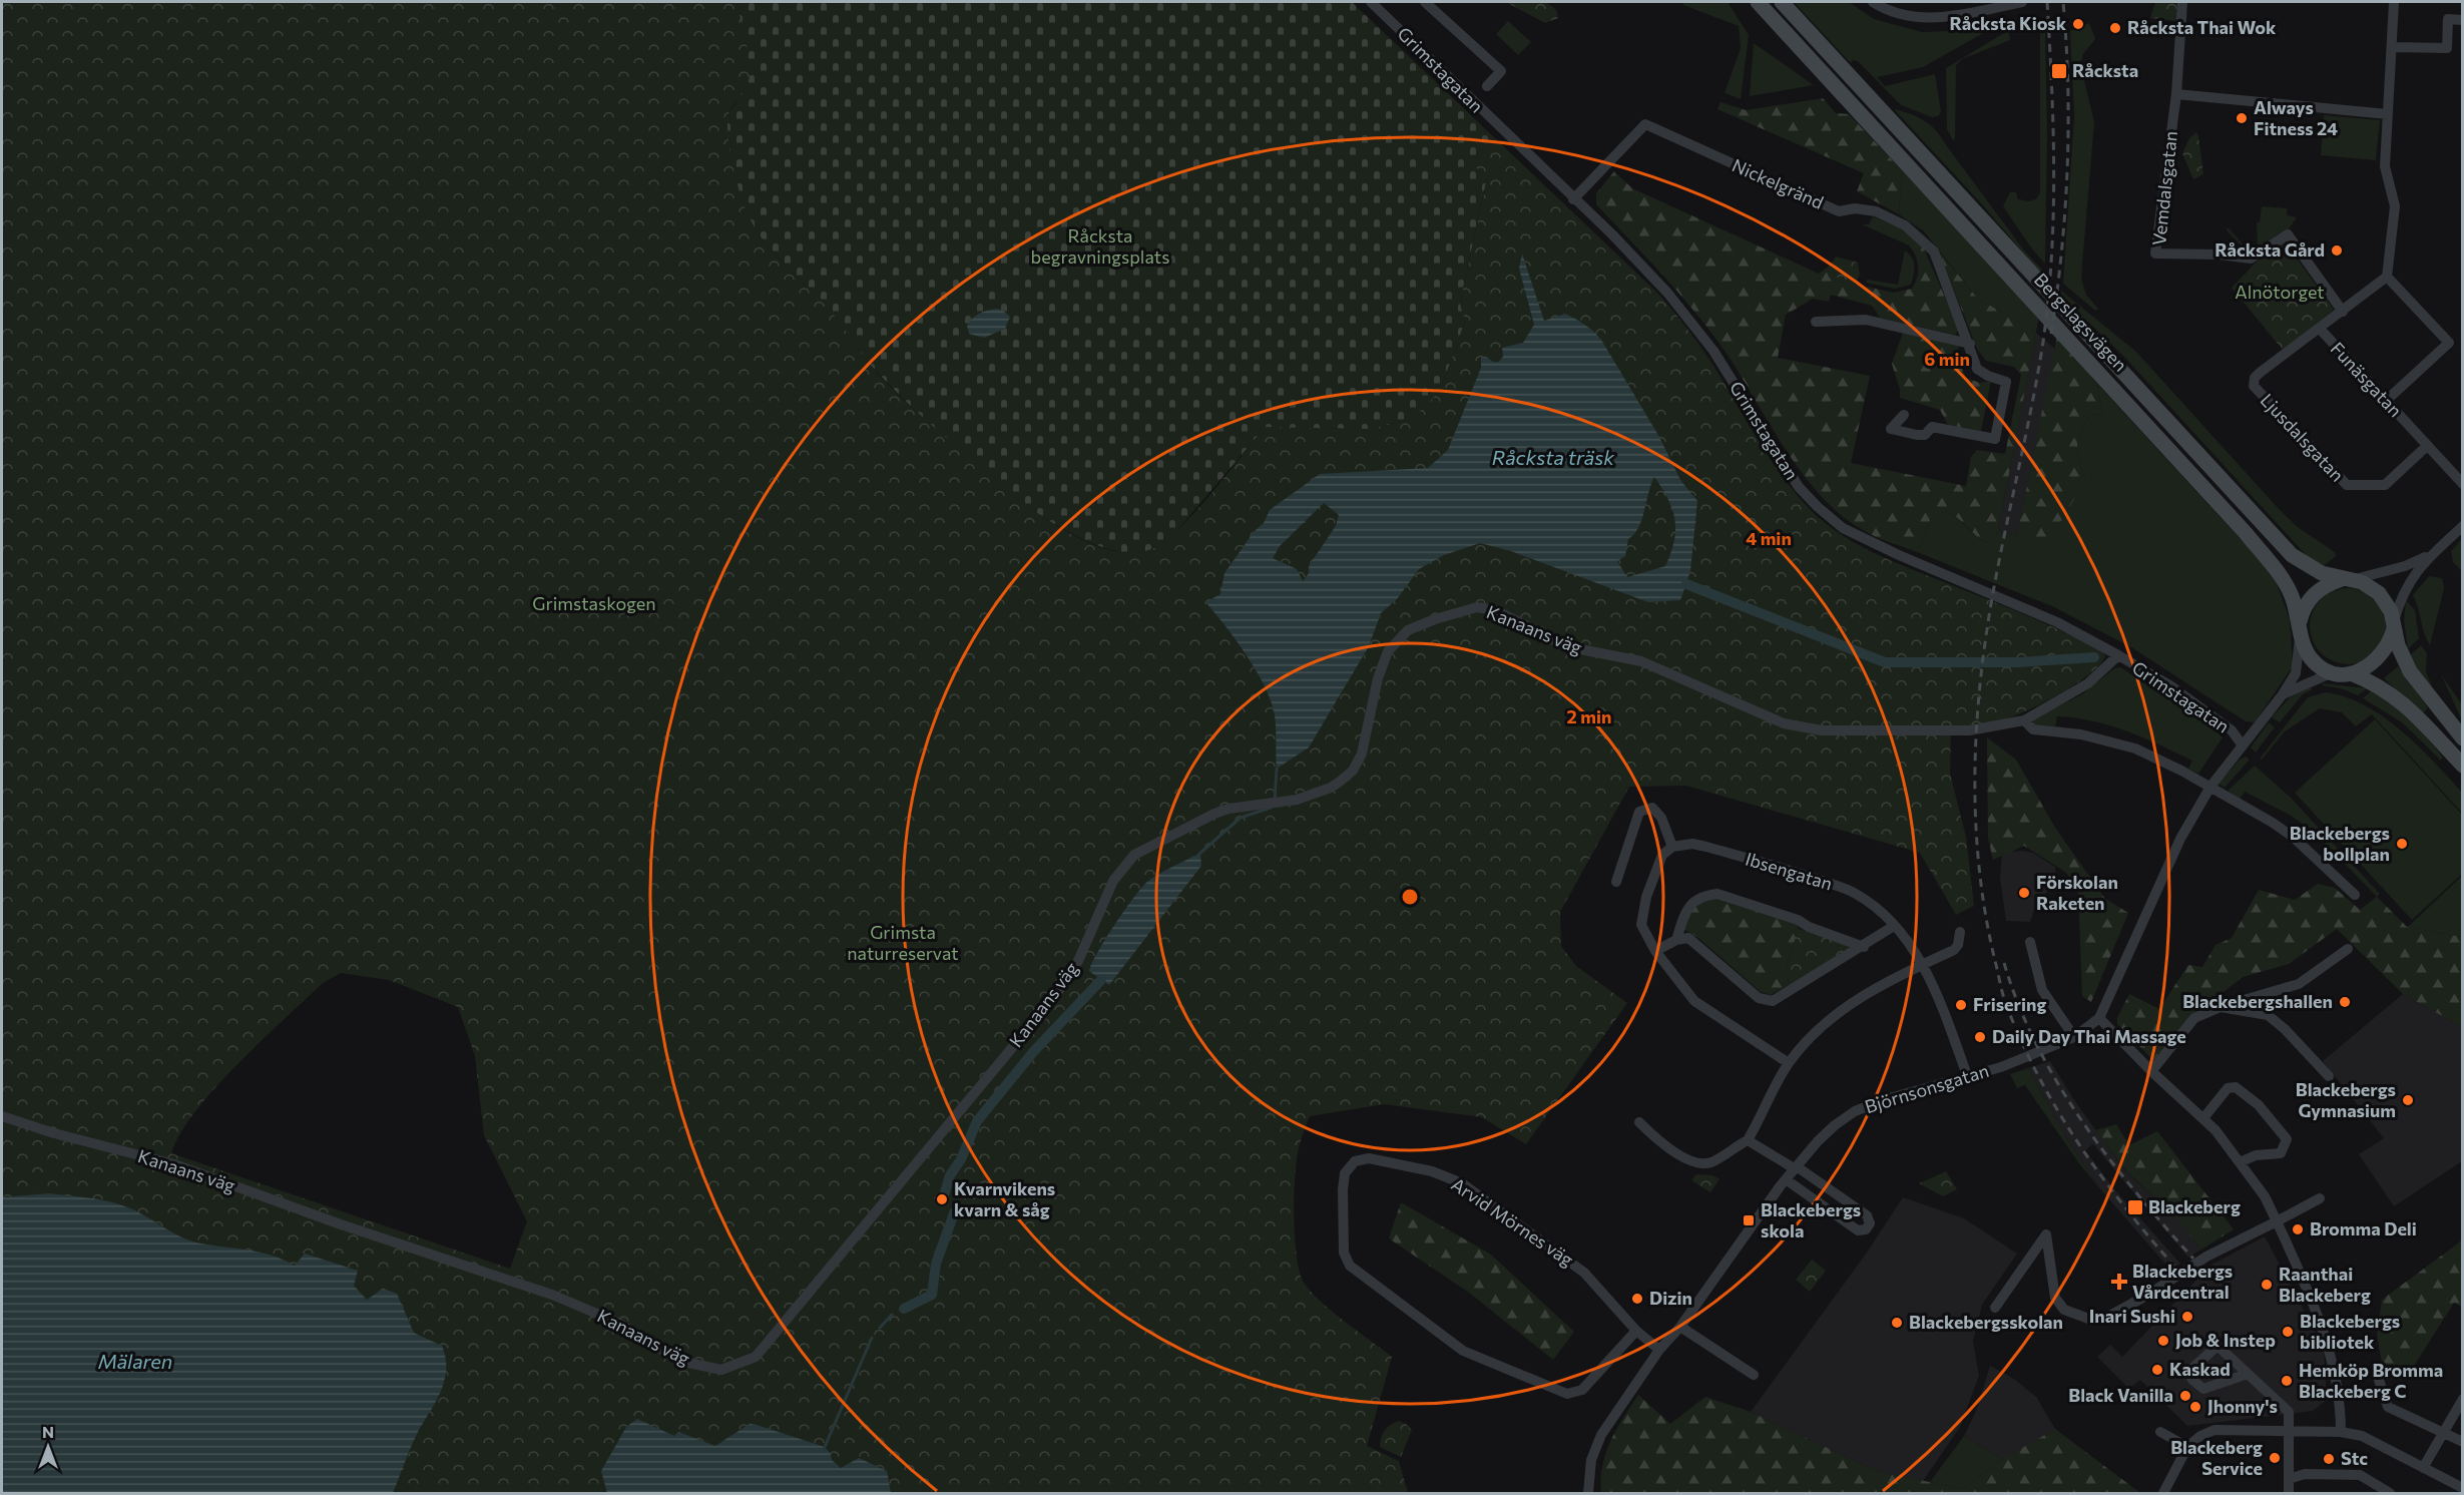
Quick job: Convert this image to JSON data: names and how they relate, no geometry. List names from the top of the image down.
{
  "streets": {
    "main road": ["Bergslagsvägen"],
    "street": [
      "Grimstagatan",
      "Nickelgränd",
      "Vemdalsgatan",
      "Funäsgatan",
      "Ljusdalsgatan",
      "Kanaans väg",
      "Ibsengatan",
      "Björnsonsgatan",
      "Arvid Mörnes väg"
    ]
  },
  "crossings": [
    ["Grimstagatan", "Nickelgränd"],
    ["Grimstagatan", "Kanaans väg"],
    ["Grimstagatan", "Björnsonsgatan"],
    ["Vemdalsgatan", "Funäsgatan"],
    ["Bergslagsvägen", "Björnsonsgatan"],
    ["Funäsgatan", "Ljusdalsgatan"],
    ["Ibsengatan", "Björnsonsgatan"],
    ["Björnsonsgatan", "Arvid Mörnes väg"]
  ],
  "water": ["Råcksta träsk", "Mälaren"],
  "parks": [
    "Råcksta begravningsplats",
    "Alnötorget",
    "Grimstaskogen",
    "Grimsta naturreservat"
  ],
  "places": {
    "other": [
      "Råcksta Kiosk",
      "Råcksta Thai Wok",
      "Always Fitness 24",
      "Råcksta Gård",
      "Blackebergs bollplan",
      "Förskolan Raketen",
      "Blackebergshallen",
      "Frisering",
      "Daily Day Thai Massage",
      "Blackebergs Gymnasium",
      "Kvarnvikens kvarn & såg",
      "Bromma Deli",
      "Raanthai Blackeberg",
      "Dizin",
      "Inari Sushi",
      "Blackebergsskolan",
      "Blackebergs bibliotek",
      "Job & Instep",
      "Kaskad",
      "Hemköp Bromma Blackeberg C",
      "Black Vanilla",
      "Jhonny's",
      "Blackeberg Service",
      "Stc"
    ],
    "transit": ["Råcksta", "Blackeberg", "Blackebergs skola"],
    "health": ["Blackebergs Vårdcentral"]
  },
  "north": "top",
  "rings": ["6 min", "4 min", "2 min"]
}
